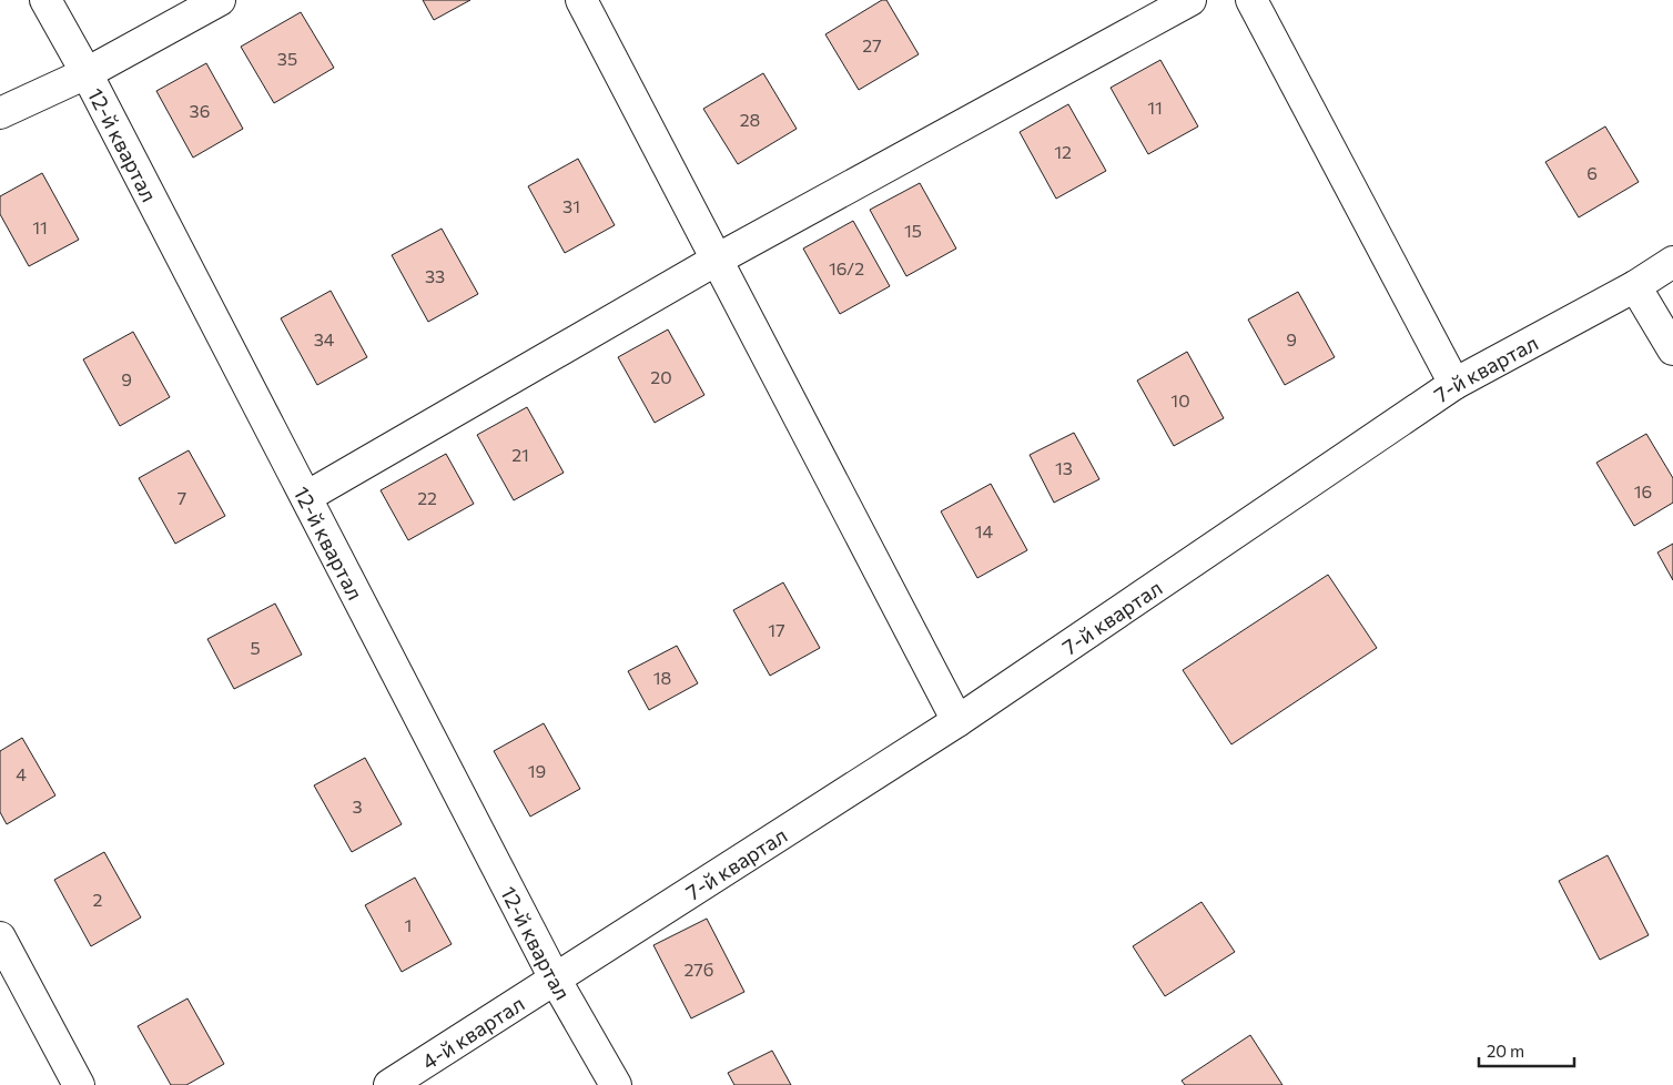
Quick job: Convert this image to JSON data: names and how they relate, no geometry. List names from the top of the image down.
{
  "streets": {
    "street": ["12-й квартал", "7-й квартал", "4-й квартал"]
  },
  "crossings": [
    ["12-й квартал", "7-й квартал"],
    ["12-й квартал", "4-й квартал"],
    ["7-й квартал", "4-й квартал"]
  ],
  "house_numbers": [
    "27",
    "35",
    "11",
    "36",
    "28",
    "12",
    "6",
    "31",
    "11",
    "15",
    "16/2",
    "33",
    "34",
    "9",
    "20",
    "9",
    "10",
    "21",
    "13",
    "16",
    "7",
    "22",
    "14",
    "17",
    "5",
    "18",
    "19",
    "4",
    "3",
    "2",
    "1",
    "27б"
  ],
  "scale_bar": "20 m"
}
